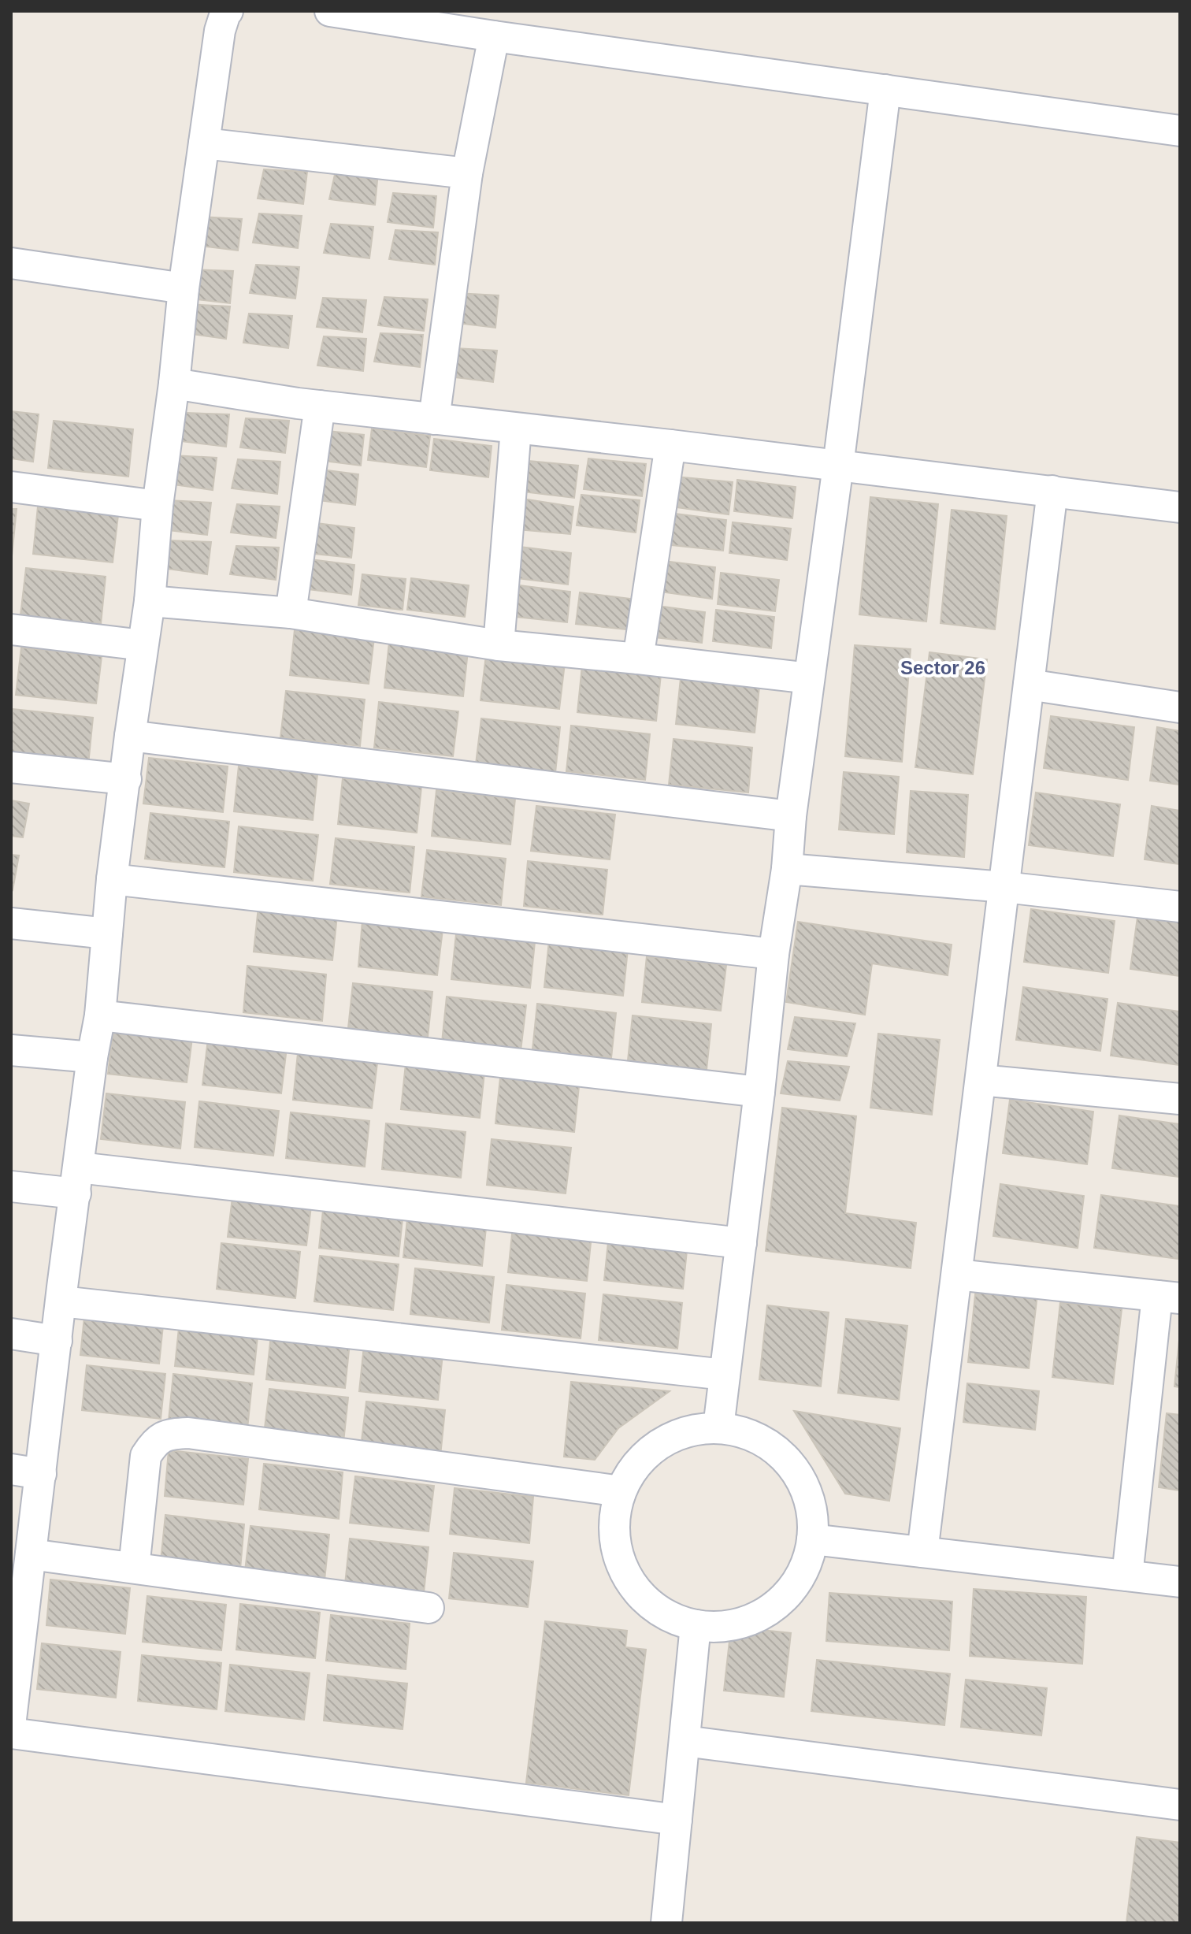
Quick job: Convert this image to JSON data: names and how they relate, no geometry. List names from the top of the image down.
{
  "districts": ["Sector 26"]
}
